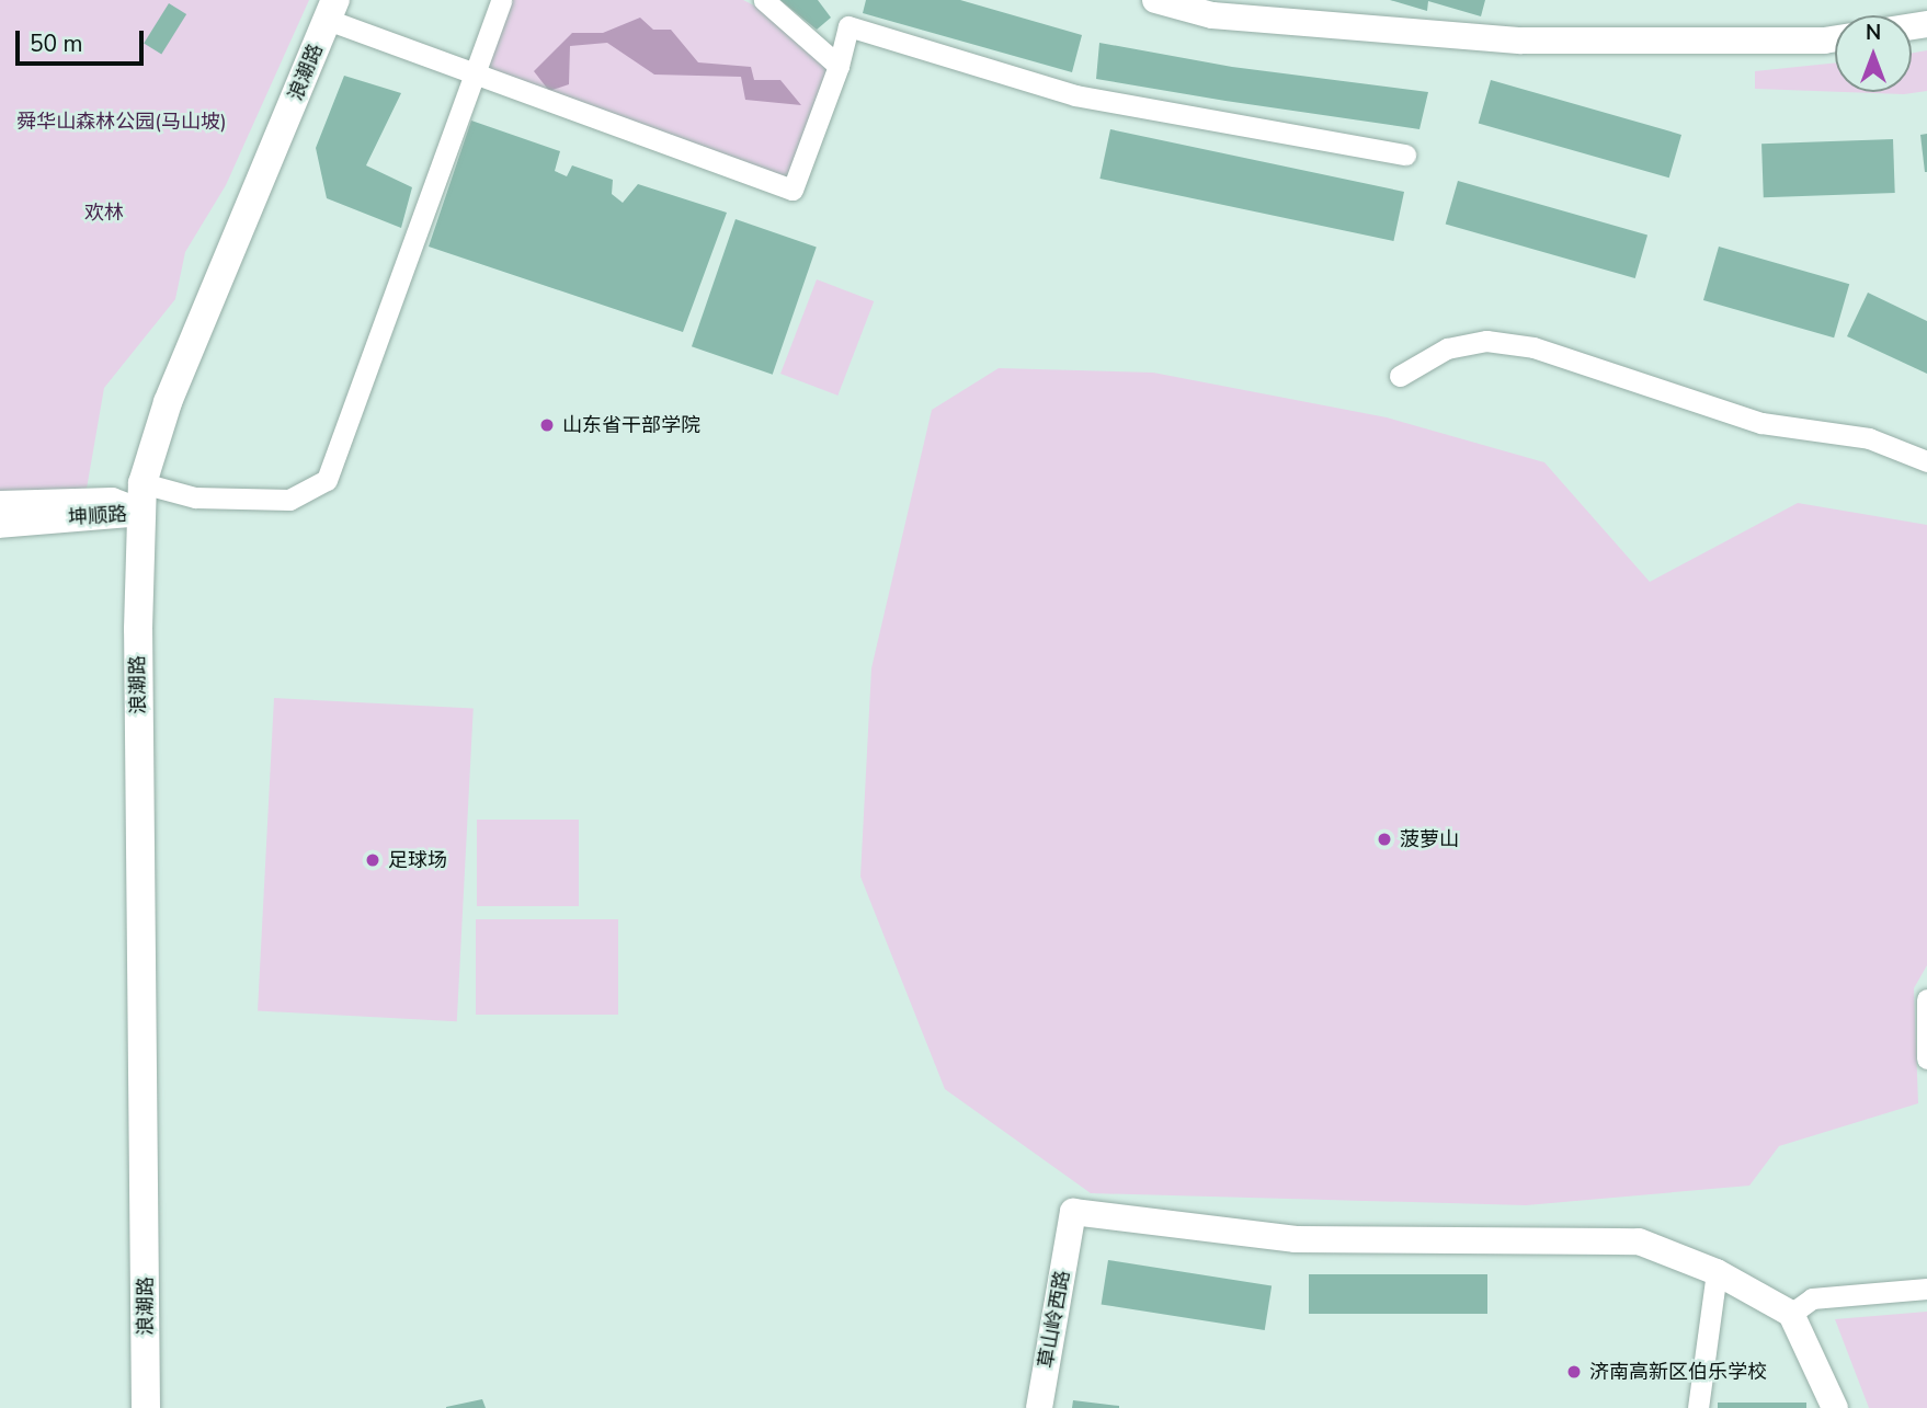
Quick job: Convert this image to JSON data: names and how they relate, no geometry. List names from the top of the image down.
{
  "streets": {
    "main road": ["浪潮路"],
    "street": ["坤顺路", "草山岭西路"]
  },
  "crossings": [
    ["浪潮路", "坤顺路"]
  ],
  "parks": ["舜华山森林公园(马山坡)", "欢林"],
  "places": [
    "山东省干部学院",
    "菠萝山",
    "足球场",
    "济南高新区伯乐学校"
  ],
  "scale_bar": "50 m",
  "north": "top"
}
